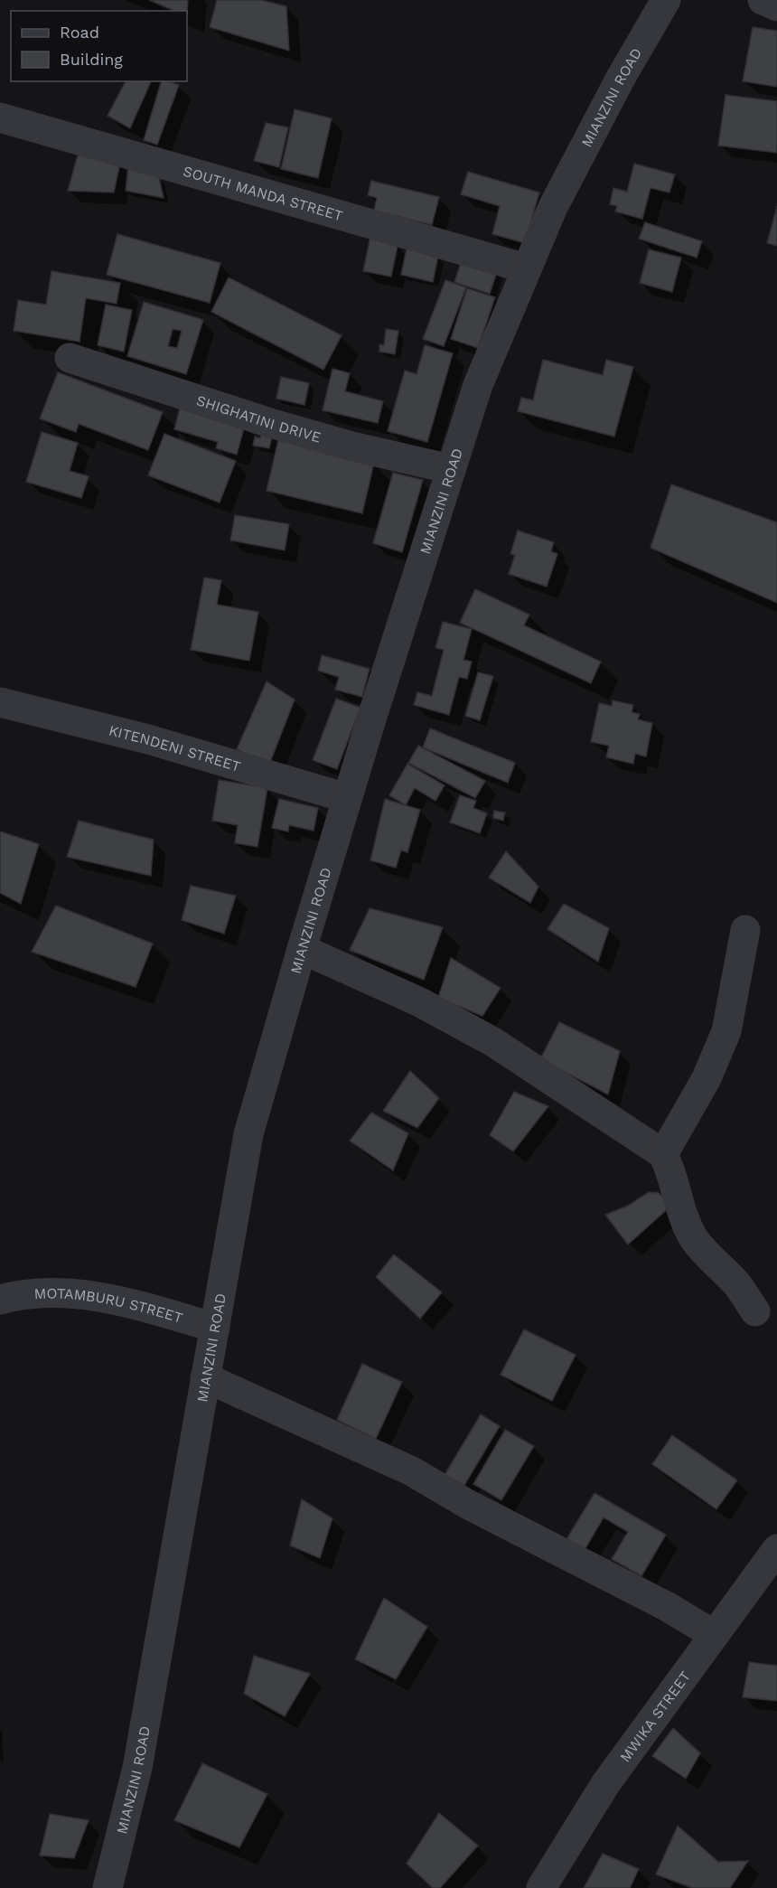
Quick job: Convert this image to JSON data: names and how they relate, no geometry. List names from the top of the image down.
{
  "streets": {
    "street": [
      "MIANZINI ROAD",
      "SOUTH MANDA STREET",
      "SHIGHATINI DRIVE",
      "KITENDENI STREET",
      "MOTAMBURU STREET",
      "MWIKA STREET"
    ]
  },
  "crossings": [
    ["MIANZINI ROAD", "SOUTH MANDA STREET"],
    ["MIANZINI ROAD", "SHIGHATINI DRIVE"],
    ["MIANZINI ROAD", "KITENDENI STREET"],
    ["MIANZINI ROAD", "MOTAMBURU STREET"]
  ],
  "legend": ["Road", "Building"]
}
